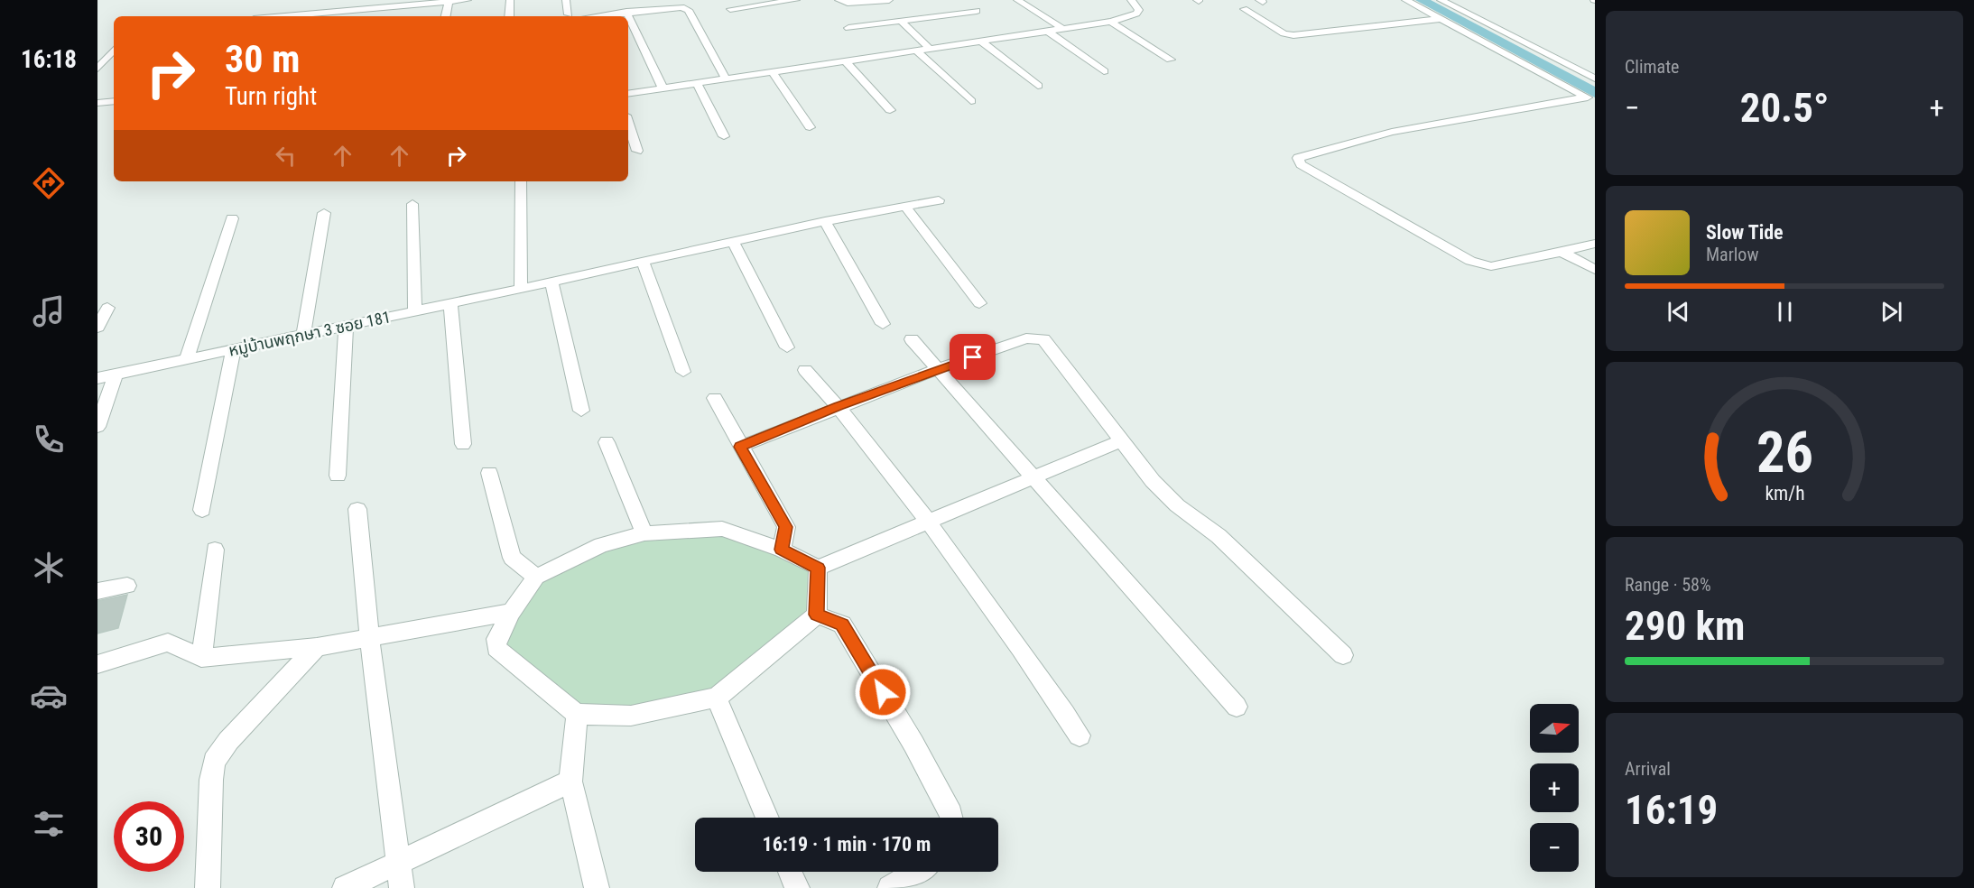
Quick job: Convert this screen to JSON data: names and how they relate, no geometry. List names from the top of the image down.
{
  "streets": {
    "street": ["หมู่บ้านพฤกษา 3 ซอย 181"]
  },
  "north": "right",
  "page": {
    "tabs": "16:18",
    "tile": [
      "Climate",
      ["Range · 58%", "290 km"],
      ["Arrival", "16:19"]
    ],
    "turn": ["30 m", "Turn right"],
    "heat": ["−", "20.5°", "+"],
    "song": ["Slow Tide", "Marlow"],
    "map_buttons": ["+", "−"],
    "limit": "30",
    "trip": "16:19 · 1 min · 170 m",
    "gauge": ["26", "km/h"]
  }
}
